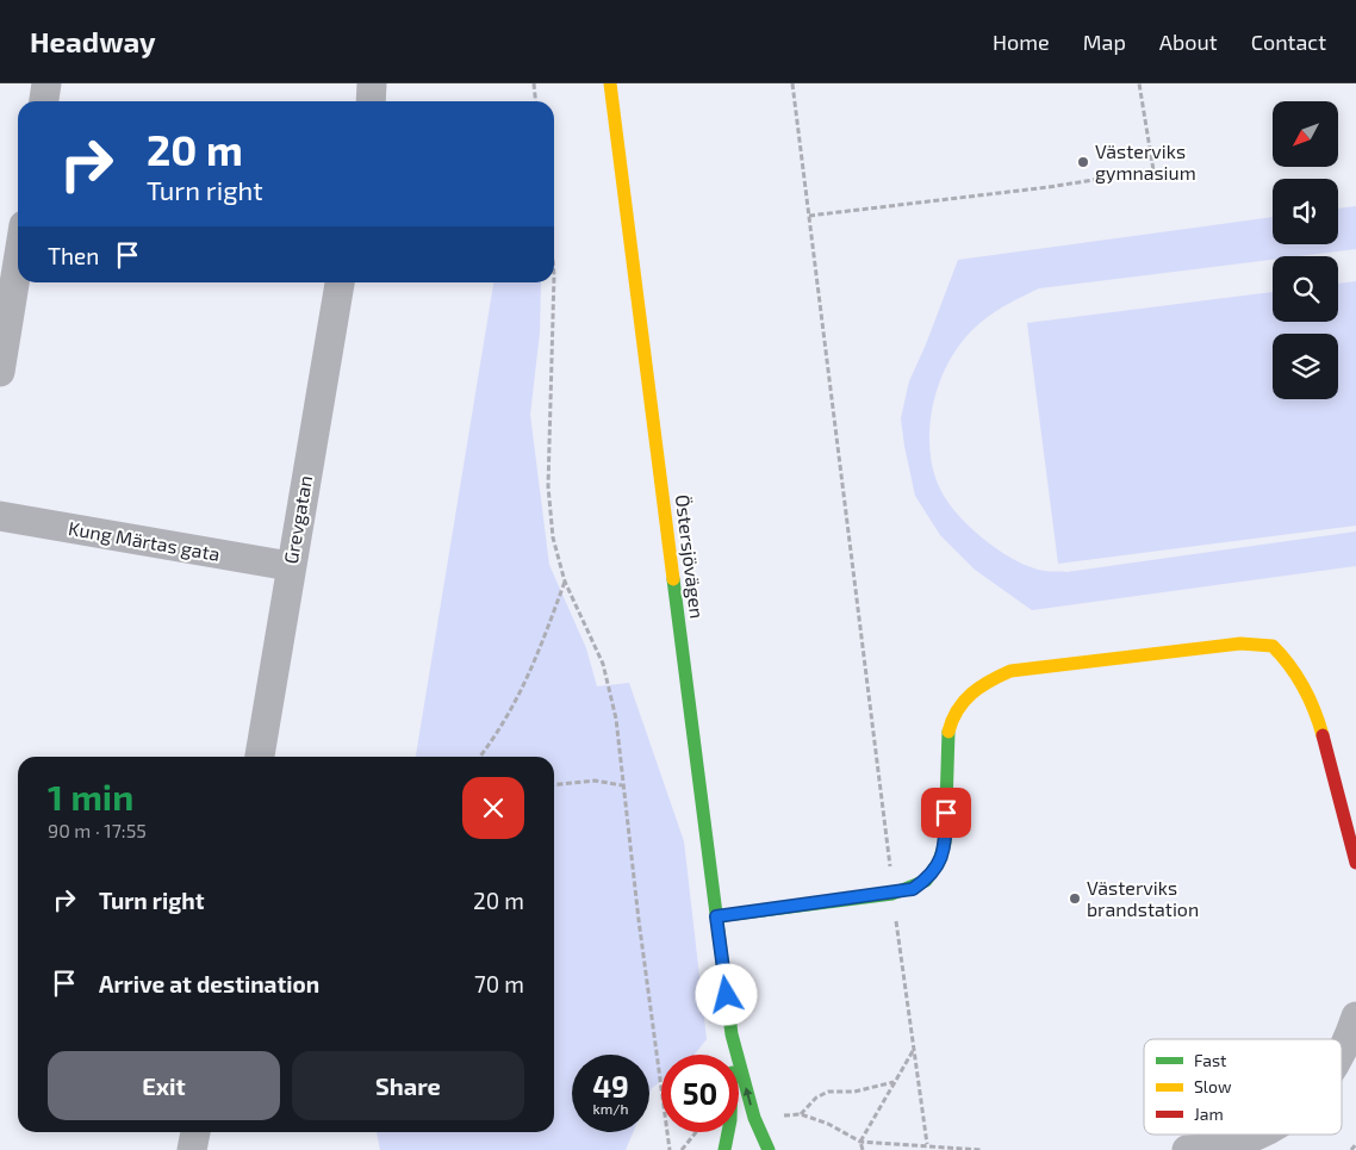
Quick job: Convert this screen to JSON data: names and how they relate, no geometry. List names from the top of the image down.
{
  "streets": {
    "main road": ["Östersjövägen"],
    "street": ["Grevgatan", "Kung Märtas gata"]
  },
  "crossings": [
    ["Grevgatan", "Kung Märtas gata"]
  ],
  "places": ["Västerviks gymnasium", "Västerviks brandstation"],
  "legend": ["Fast", "Slow", "Jam"],
  "north": "bottom left",
  "page": {
    "header": "Headway",
    "nav": [
      "Home",
      "Map",
      "About",
      "Contact"
    ],
    "turn": ["20 m", "Turn right"],
    "then": "Then",
    "heading": ["1 min", "90 m · 17:55"],
    "list": [
      {
        "name": "Turn right",
        "value": "20 m"
      },
      {
        "name": "Arrive at destination",
        "value": "70 m"
      }
    ],
    "buttons": ["Exit", "Share"],
    "speed": "49 km/h",
    "limit": "50"
  }
}
